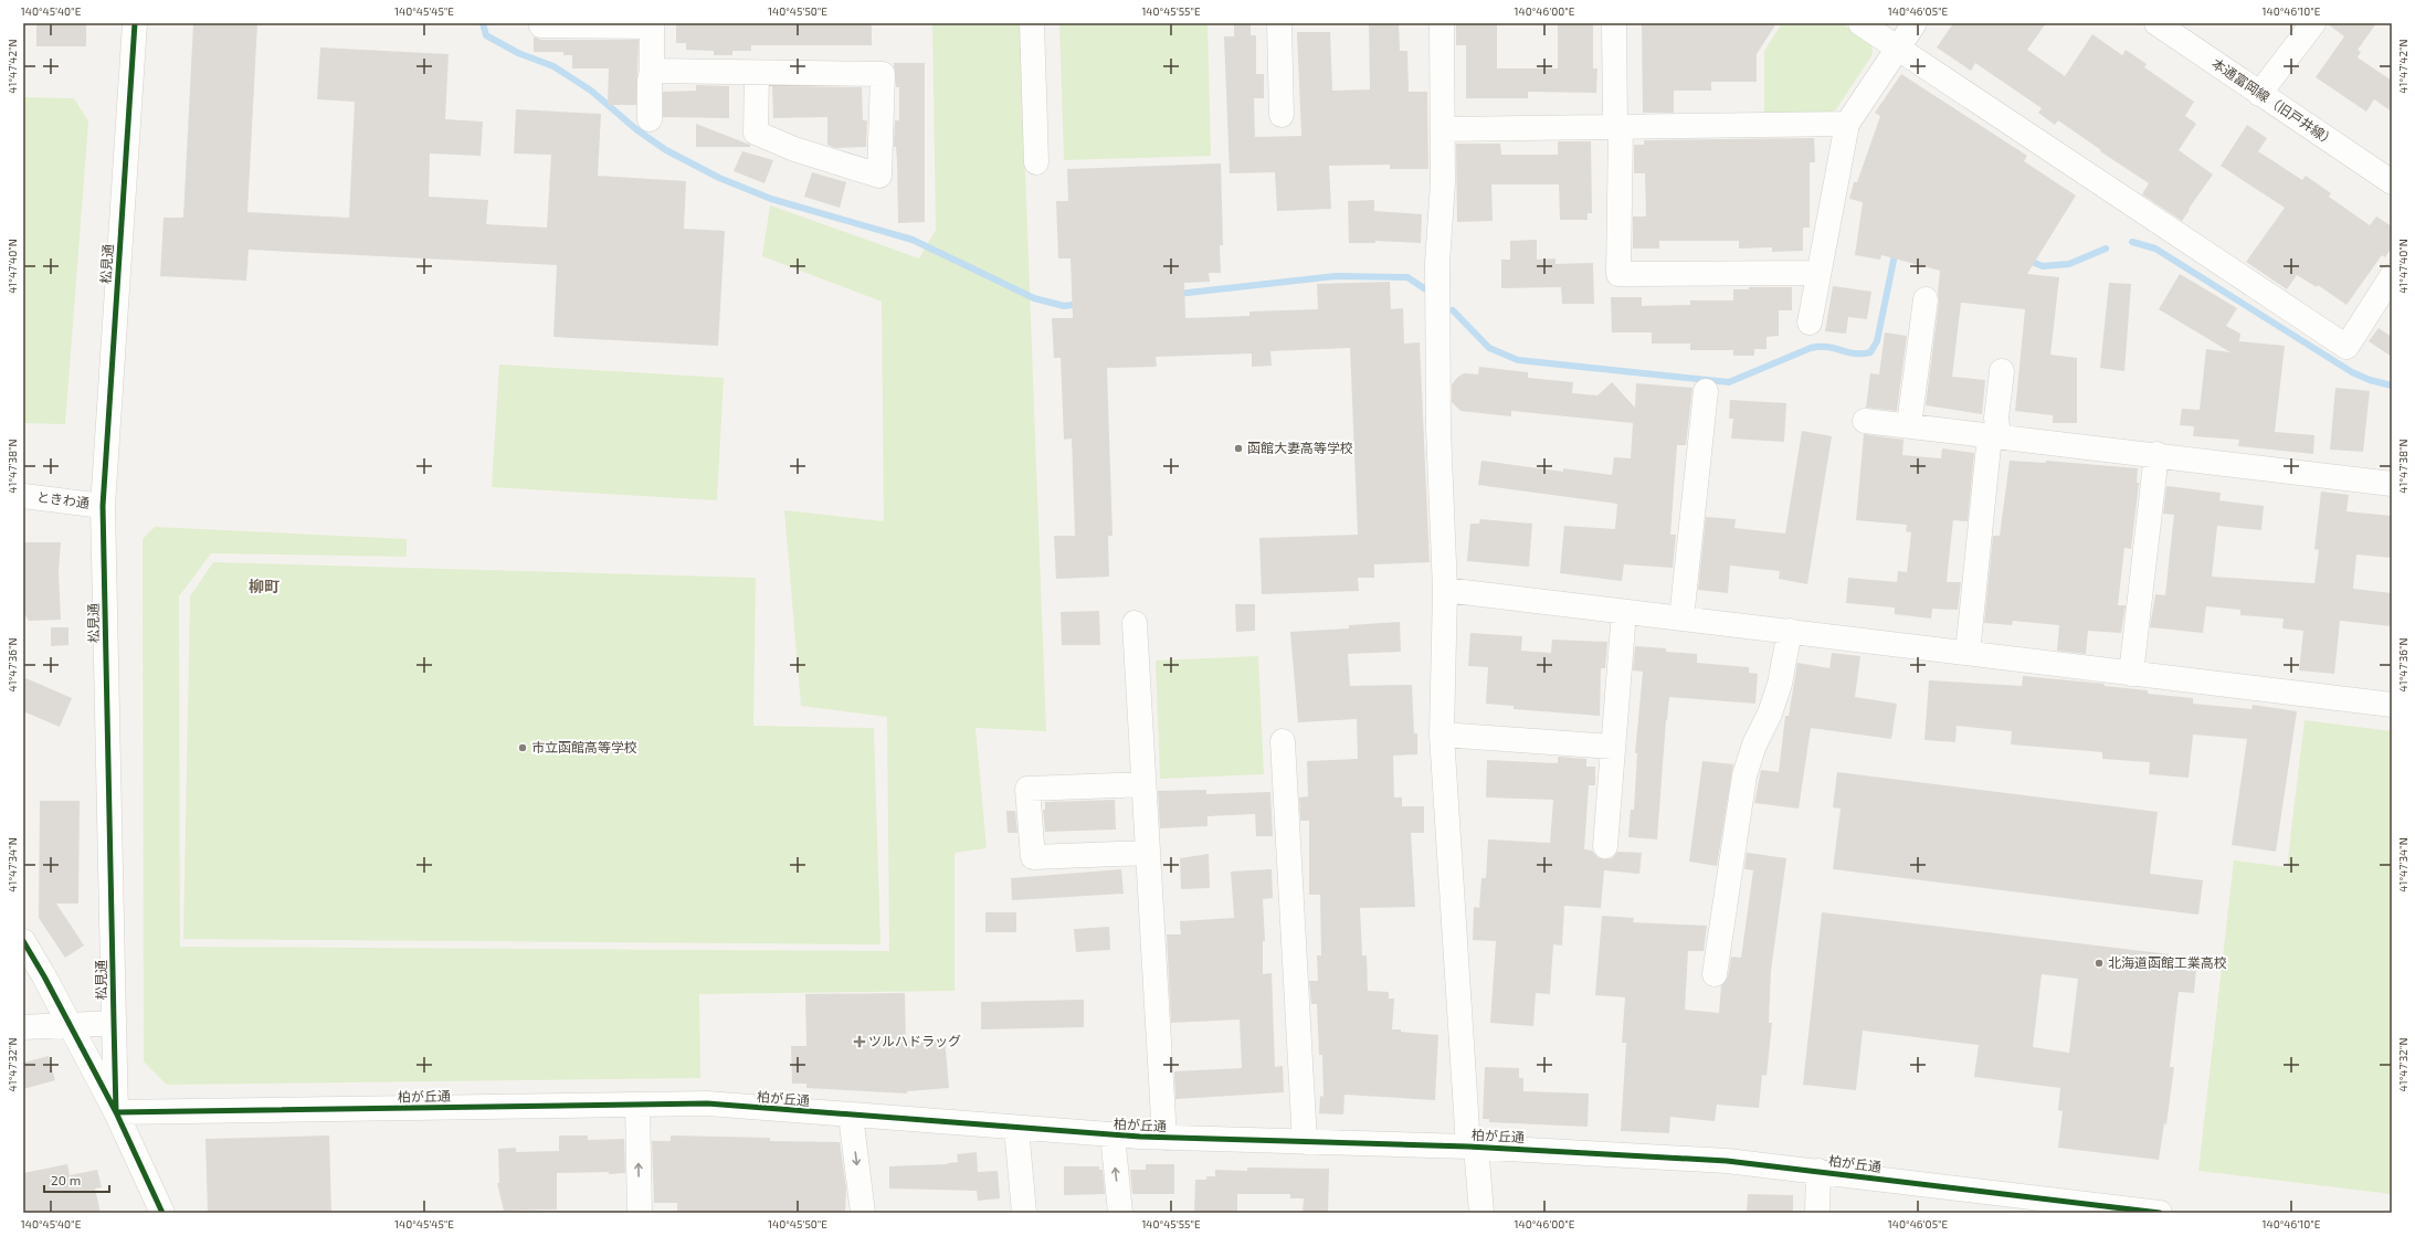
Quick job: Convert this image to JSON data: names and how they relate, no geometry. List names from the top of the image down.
{
  "streets": {
    "street": [
      "本通富岡線（旧戸井線）",
      "松見通",
      "ときわ通",
      "柏が丘通"
    ]
  },
  "crossings": [
    ["松見通", "ときわ通"],
    ["松見通", "柏が丘通"]
  ],
  "districts": ["柳町"],
  "places": {
    "other": ["函館大妻高等学校", "市立函館高等学校", "北海道函館工業高校"],
    "health": ["ツルハドラッグ"]
  },
  "scale_bar": "20 m",
  "coordinates": [
    "140°45'40\"E",
    "140°45'45\"E",
    "140°45'50\"E",
    "140°45'55\"E",
    "140°46'00\"E",
    "140°46'05\"E",
    "140°46'10\"E",
    "41°47'42\"N",
    "41°47'40\"N",
    "41°47'38\"N",
    "41°47'36\"N",
    "41°47'34\"N",
    "41°47'32\"N"
  ]
}
